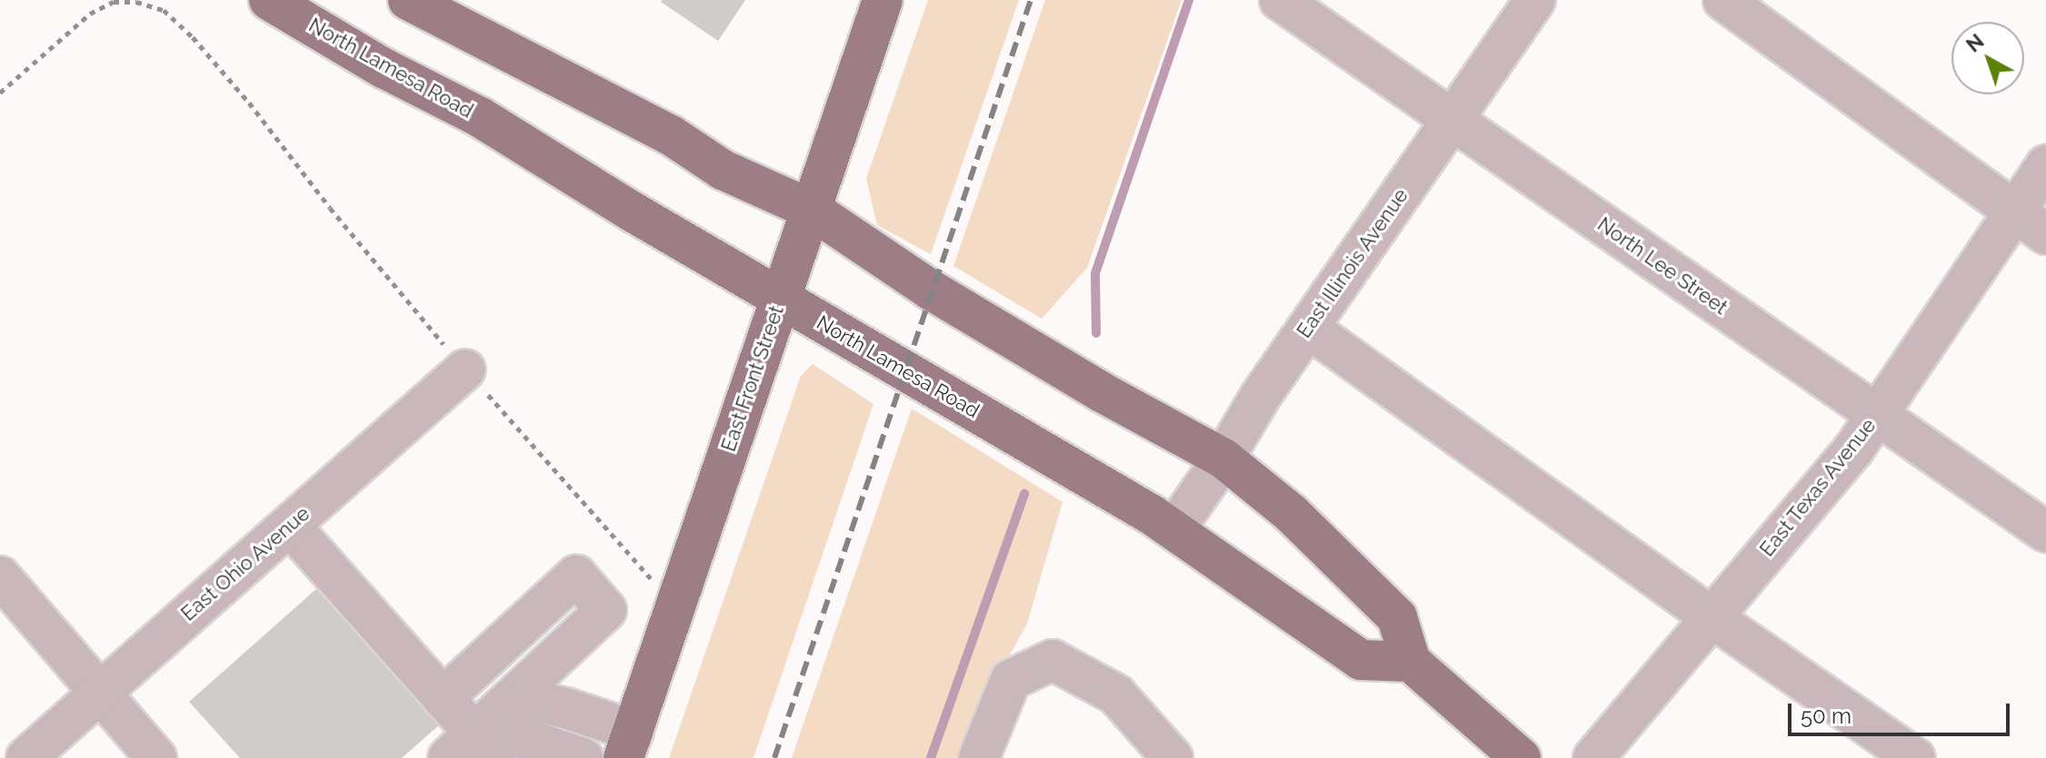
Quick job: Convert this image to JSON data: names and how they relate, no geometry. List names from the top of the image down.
{
  "streets": {
    "main road": ["North Lamesa Road", "East Front Street"],
    "street": [
      "East Illinois Avenue",
      "North Lee Street",
      "East Texas Avenue",
      "East Ohio Avenue"
    ]
  },
  "crossings": [
    ["North Lamesa Road", "East Illinois Avenue"],
    ["North Lamesa Road", "East Front Street"],
    ["East Illinois Avenue", "North Lee Street"],
    ["North Lee Street", "East Texas Avenue"]
  ],
  "scale_bar": "50 m",
  "north": "top left"
}
